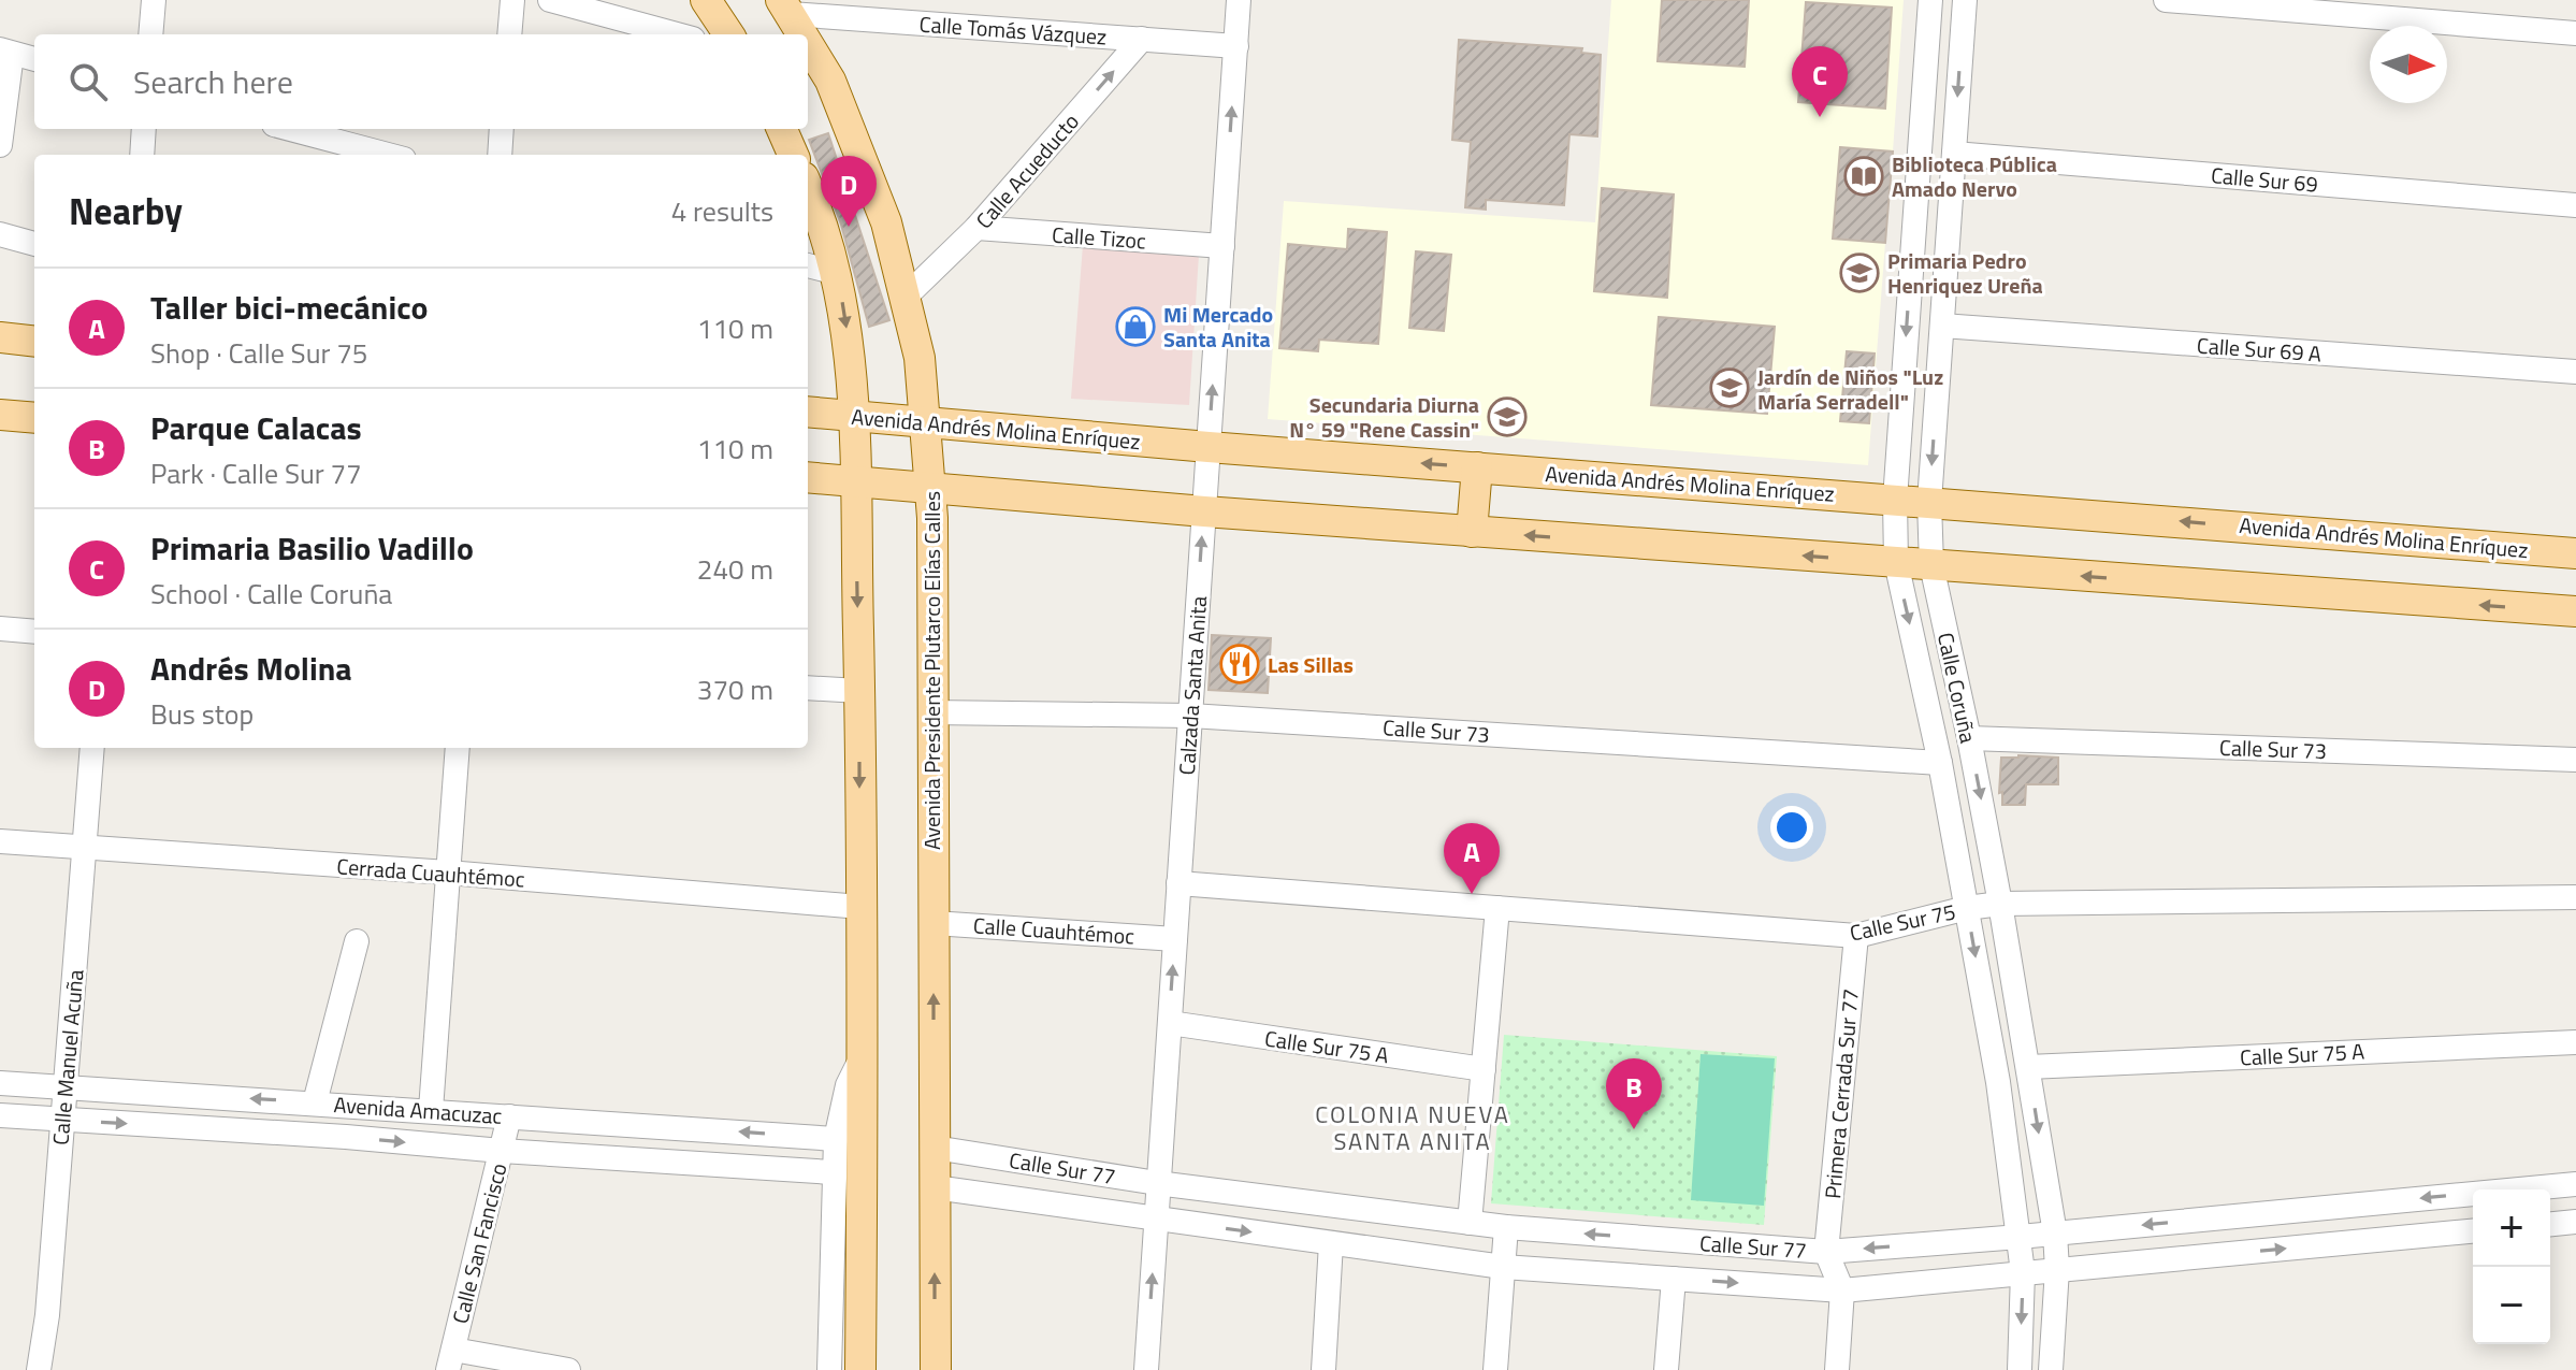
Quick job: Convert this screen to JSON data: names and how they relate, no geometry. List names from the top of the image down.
{
  "streets": {
    "main road": ["Avenida Andrés Molina Enríquez", "Avenida Presidente Plutarco Elías Calles"],
    "street": [
      "Calle Tomás Vázquez",
      "Calle Acueducto",
      "Calle Sur 69",
      "Calle Tizoc",
      "Calle Sur 69 A",
      "Calzada Santa Anita",
      "Calle Coruña",
      "Calle Sur 73",
      "Cerrada Cuauhtémoc",
      "Calle Sur 75",
      "Calle Cuauhtémoc",
      "Calle Sur 75 A",
      "Calle Manuel Acuña",
      "Primera Cerrada Sur 77",
      "Avenida Amacuzac",
      "Calle Sur 77",
      "Calle San Fancisco"
    ]
  },
  "crossings": [
    ["Calle Tomás Vázquez", "Calle Acueducto"],
    ["Calle Tomás Vázquez", "Avenida Presidente Plutarco Elías Calles"],
    ["Calle Tomás Vázquez", "Calzada Santa Anita"],
    ["Calle Acueducto", "Calle Tizoc"],
    ["Calle Acueducto", "Avenida Presidente Plutarco Elías Calles"],
    ["Calle Sur 69", "Calle Coruña"],
    ["Calle Tizoc", "Calzada Santa Anita"],
    ["Calle Sur 69 A", "Calle Coruña"],
    ["Avenida Andrés Molina Enríquez", "Avenida Presidente Plutarco Elías Calles"],
    ["Avenida Andrés Molina Enríquez", "Calzada Santa Anita"],
    ["Avenida Andrés Molina Enríquez", "Calle Coruña"],
    ["Avenida Presidente Plutarco Elías Calles", "Calle Sur 73"],
    ["Avenida Presidente Plutarco Elías Calles", "Calle Cuauhtémoc"],
    ["Avenida Presidente Plutarco Elías Calles", "Calle Sur 77"],
    ["Calzada Santa Anita", "Calle Sur 73"],
    ["Calzada Santa Anita", "Calle Sur 75"],
    ["Calzada Santa Anita", "Calle Cuauhtémoc"],
    ["Calzada Santa Anita", "Calle Sur 75 A"],
    ["Calzada Santa Anita", "Calle Sur 77"],
    ["Calle Coruña", "Calle Sur 73"],
    ["Calle Coruña", "Calle Sur 75"],
    ["Calle Coruña", "Calle Sur 75 A"],
    ["Calle Coruña", "Calle Sur 77"],
    ["Cerrada Cuauhtémoc", "Calle Manuel Acuña"],
    ["Calle Sur 75", "Primera Cerrada Sur 77"],
    ["Calle Manuel Acuña", "Avenida Amacuzac"],
    ["Primera Cerrada Sur 77", "Calle Sur 77"],
    ["Avenida Amacuzac", "Calle San Fancisco"]
  ],
  "one_way": ["Calle Acueducto", "Calzada Santa Anita"],
  "districts": ["COLONIA NUEVA SANTA ANITA"],
  "places": {
    "library": ["Biblioteca Pública Amado Nervo"],
    "school or university": ["Primaria Pedro Henriquez Ureña", "Jardín de Niños \"Luz María Serradell\"", "Secundaria Diurna N° 59 \"Rene Cassin\""],
    "shop": ["Mi Mercado Santa Anita"],
    "restaurant": ["Las Sillas"]
  },
  "north": "right",
  "page": {
    "search": "Search here",
    "pins": [
      "C",
      "D",
      "A",
      "B"
    ],
    "heading": ["Nearby", "4 results"],
    "list": [
      {
        "mark": "A",
        "name": "Taller bici-mecánico",
        "note": "Shop · Calle Sur 75",
        "value": "110 m"
      },
      {
        "mark": "B",
        "name": "Parque Calacas",
        "note": "Park · Calle Sur 77",
        "value": "110 m"
      },
      {
        "mark": "C",
        "name": "Primaria Basilio Vadillo",
        "note": "School · Calle Coruña",
        "value": "240 m"
      },
      {
        "mark": "D",
        "name": "Andrés Molina",
        "note": "Bus stop",
        "value": "370 m"
      }
    ],
    "map_buttons": ["+", "−"]
  }
}
